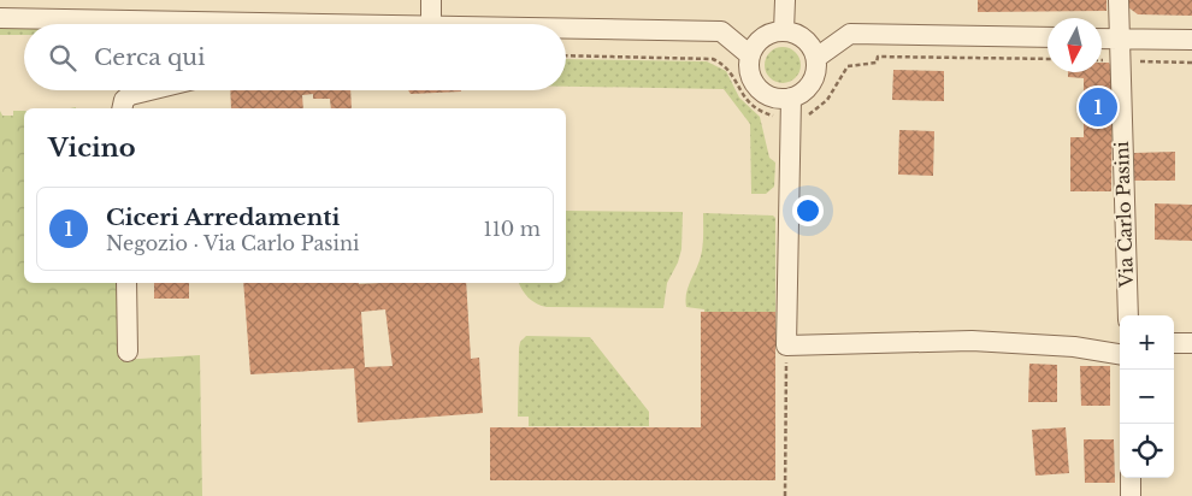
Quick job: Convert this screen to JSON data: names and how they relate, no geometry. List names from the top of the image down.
{
  "streets": {
    "street": ["Via Carlo Pasini"]
  },
  "north": "bottom",
  "page": {
    "search": "Cerca qui",
    "pins": "1",
    "heading": "Vicino",
    "list": [
      {
        "mark": "1",
        "name": "Ciceri Arredamenti",
        "note": "Negozio · Via Carlo Pasini",
        "value": "110 m"
      }
    ],
    "map_buttons": ["+", "−"]
  }
}
